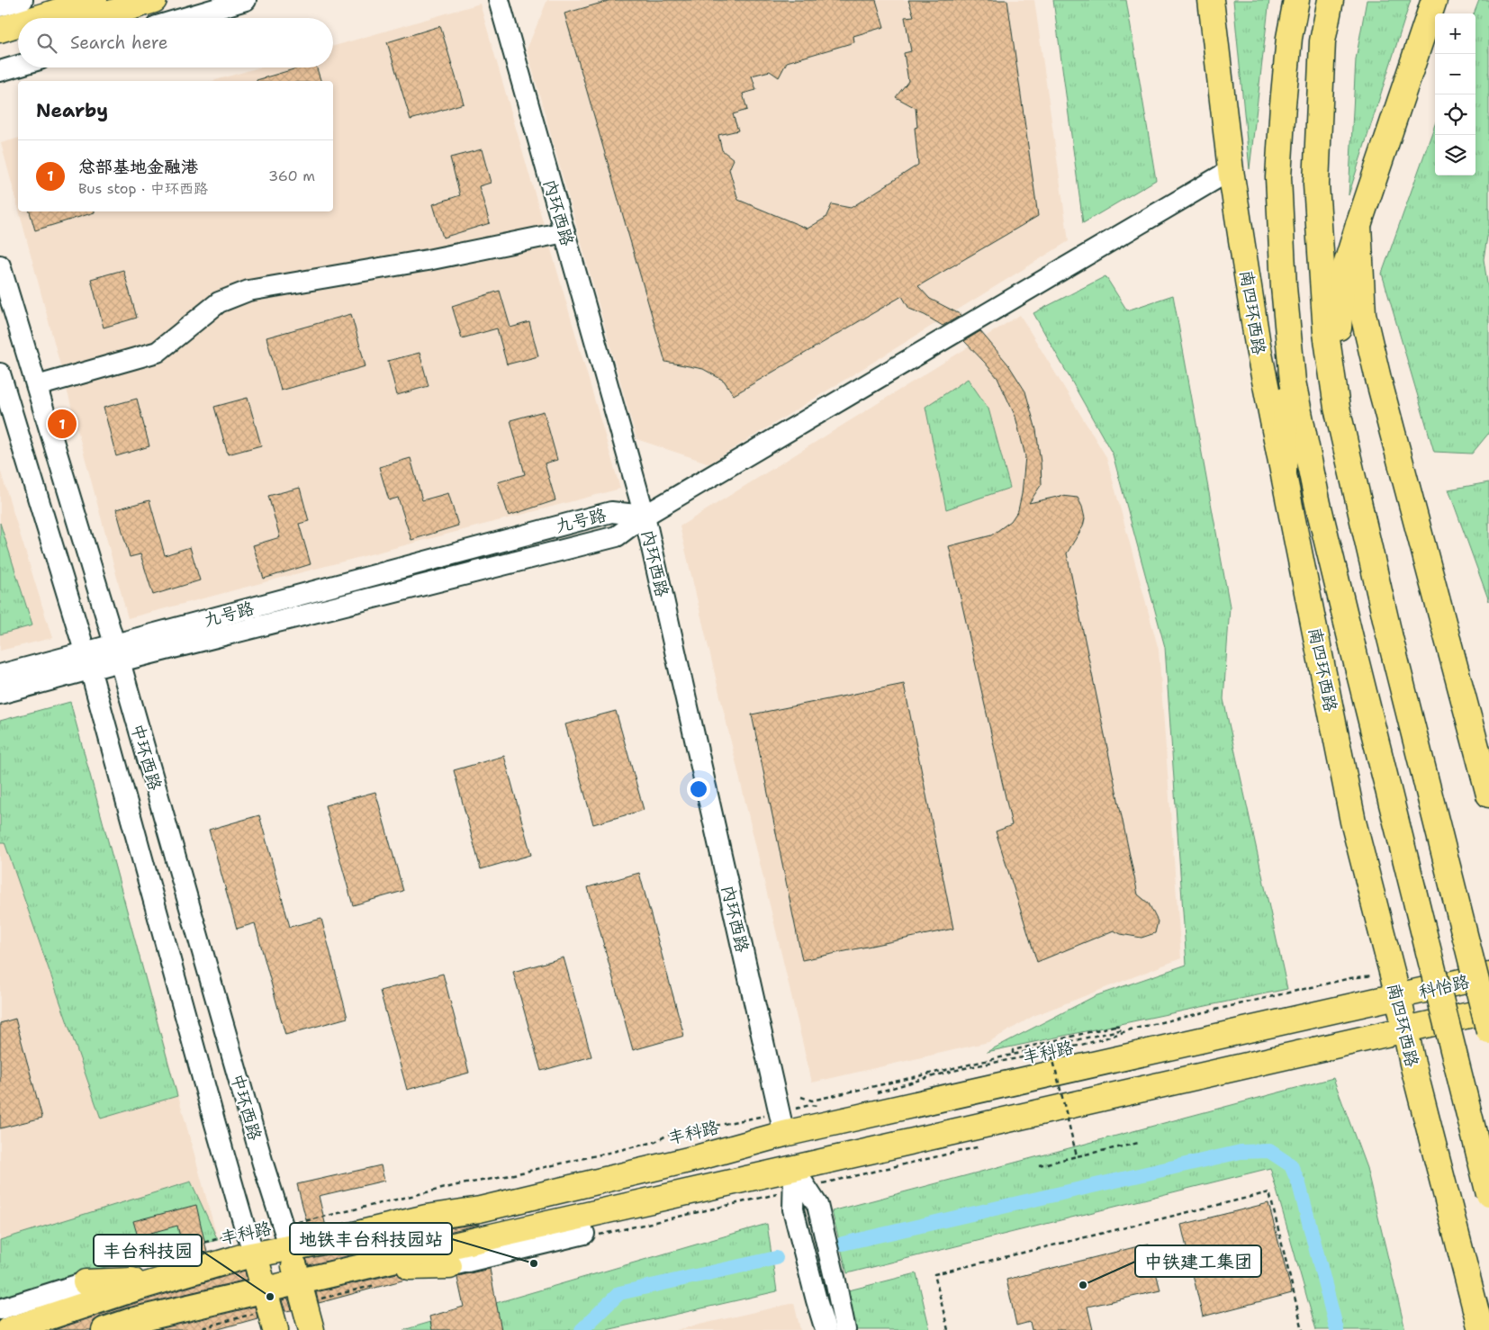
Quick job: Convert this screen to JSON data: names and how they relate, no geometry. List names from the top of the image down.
{
  "streets": {
    "main road": ["南四环西路", "科怡路", "丰科路"],
    "street": ["内环西路", "九号路", "中环西路"]
  },
  "crossings": [
    ["内环西路", "九号路"],
    ["内环西路", "丰科路"],
    ["南四环西路", "九号路"],
    ["南四环西路", "科怡路"],
    ["南四环西路", "丰科路"],
    ["九号路", "中环西路"],
    ["中环西路", "丰科路"],
    ["科怡路", "丰科路"]
  ],
  "places": ["地铁丰台科技园站", "中铁建工集团", "丰台科技园"],
  "page": {
    "map_buttons": ["+", "−"],
    "search": "Search here",
    "heading": "Nearby",
    "list": [
      {
        "mark": "1",
        "name": "总部基地金融港",
        "note": "Bus stop · 中环西路",
        "value": "360 m"
      }
    ],
    "pins": "1"
  }
}
